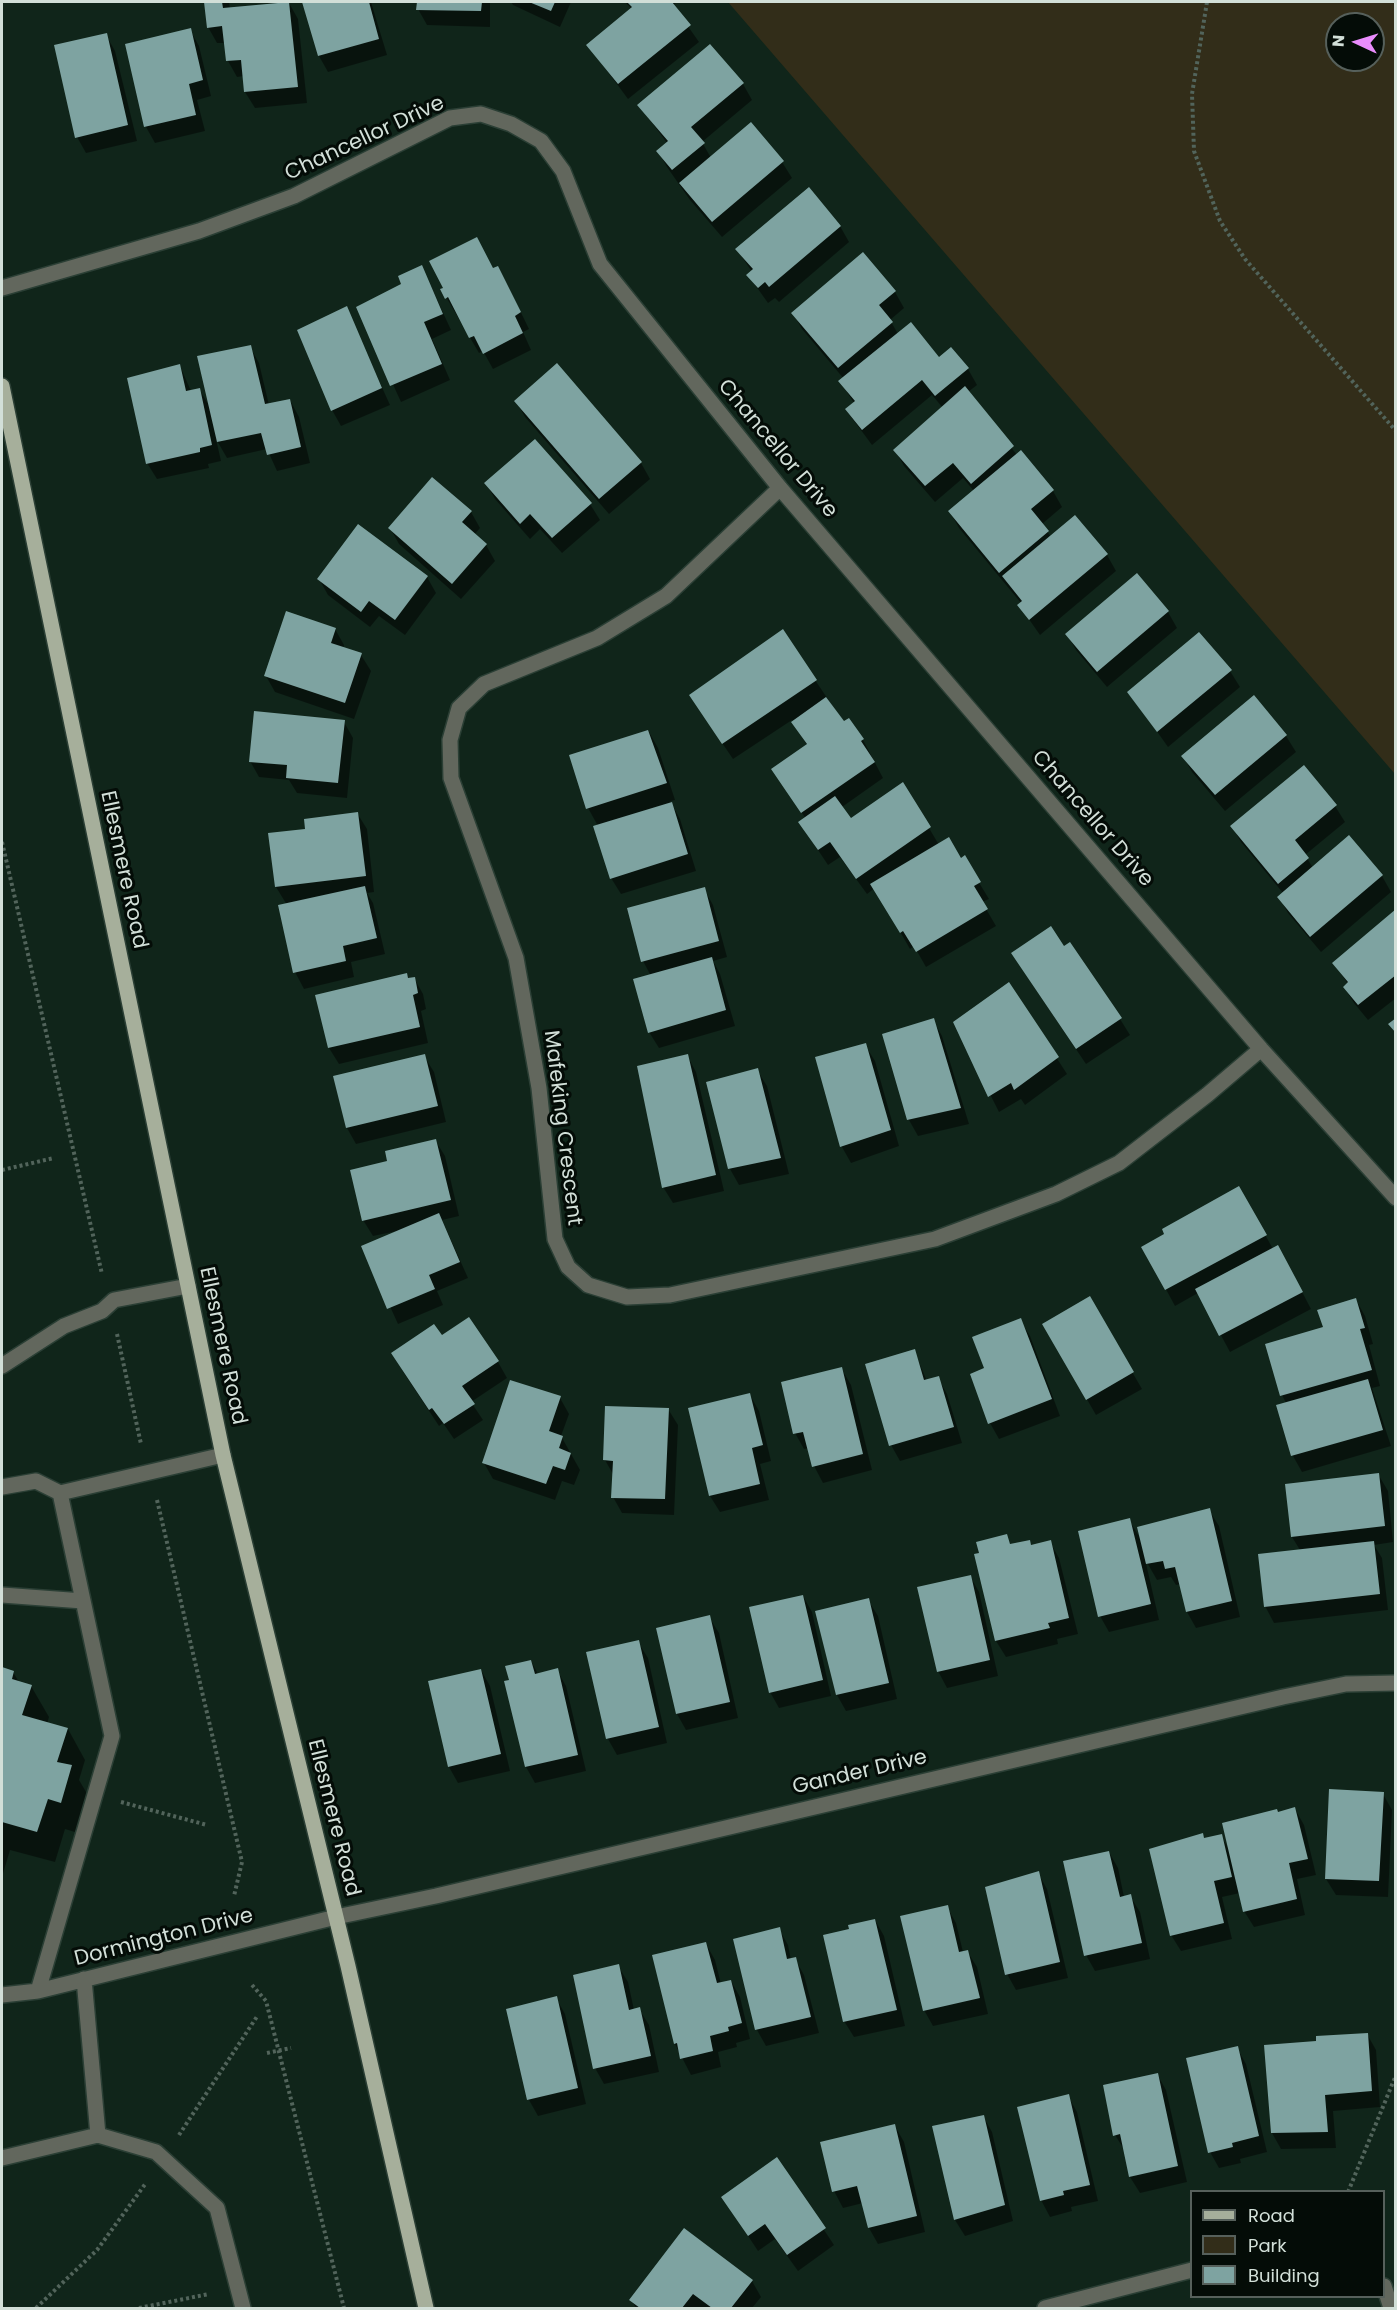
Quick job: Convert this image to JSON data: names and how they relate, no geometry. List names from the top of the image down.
{
  "streets": {
    "main road": ["Ellesmere Road"],
    "street": [
      "Chancellor Drive",
      "Mafeking Crescent",
      "Gander Drive",
      "Dormington Drive"
    ]
  },
  "crossings": [
    ["Chancellor Drive", "Mafeking Crescent"],
    ["Ellesmere Road", "Gander Drive"],
    ["Ellesmere Road", "Dormington Drive"],
    ["Gander Drive", "Dormington Drive"]
  ],
  "legend": ["Road", "Park", "Building"],
  "north": "left"
}
